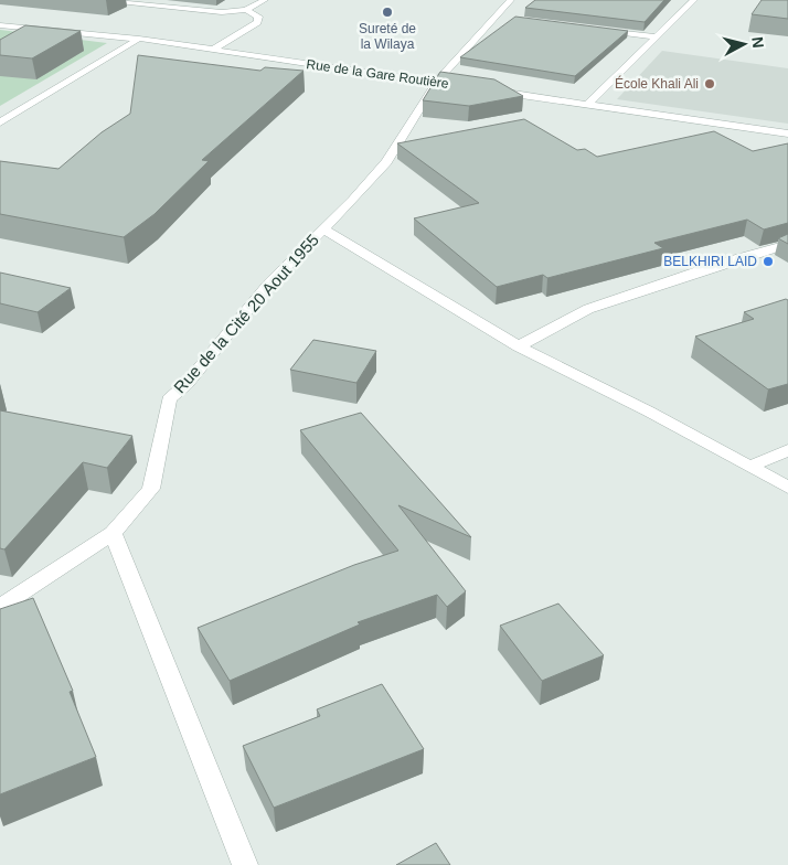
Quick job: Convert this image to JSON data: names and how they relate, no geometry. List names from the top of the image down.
{
  "streets": {
    "street": ["Rue de la Gare Routière", "Rue de la Cité 20 Aout 1955"]
  },
  "crossings": [
    ["Rue de la Gare Routière", "Rue de la Cité 20 Aout 1955"]
  ],
  "places": ["Sureté de la Wilaya", "École Khali Ali", "BELKHIRI LAID"],
  "north": "right"
}
